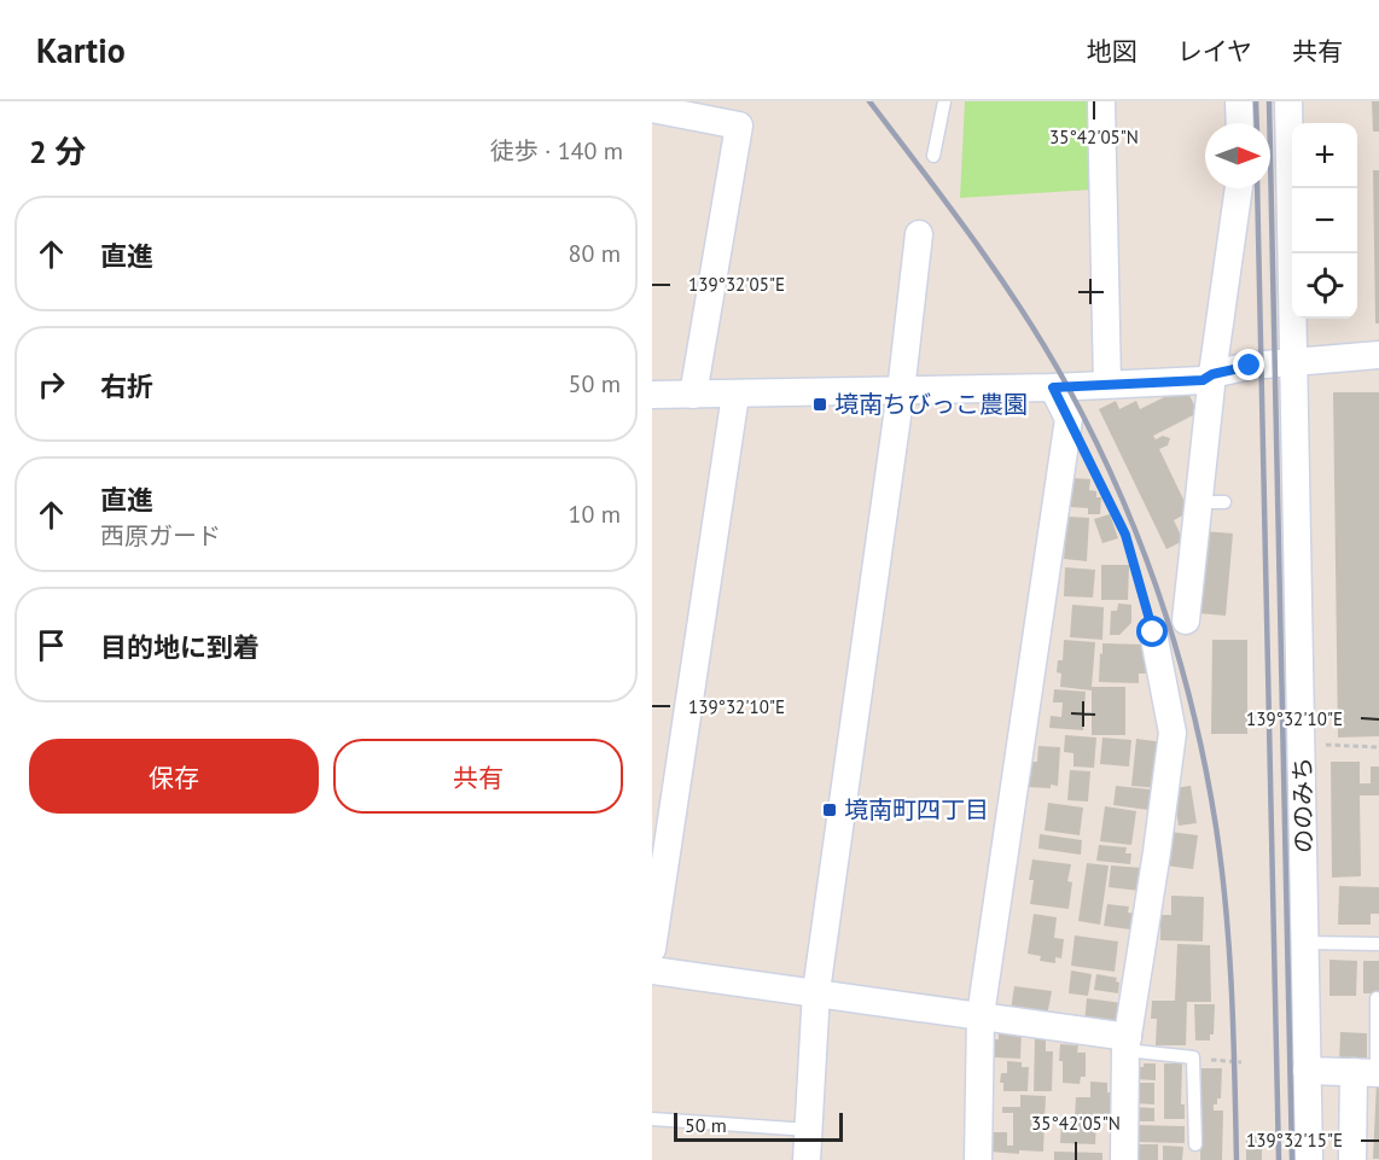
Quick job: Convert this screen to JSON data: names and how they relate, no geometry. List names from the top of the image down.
{
  "streets": {
    "street": ["ののみち"]
  },
  "places": {
    "transit": ["境南ちびっこ農園", "境南町四丁目"]
  },
  "scale_bar": "50 m",
  "north": "right",
  "page": {
    "header": "Kartio",
    "nav": ["地図", "レイヤ", "共有"],
    "heading": ["2 分", "徒歩 · 140 m"],
    "map_buttons": ["+", "−"],
    "list": [
      ["直進", "80 m"],
      ["右折", "50 m"],
      ["直進", "西原ガード", "10 m"],
      "目的地に到着"
    ],
    "buttons": ["保存", "共有"],
    "scale": "50 m"
  },
  "coordinates": [
    "35°42'05\"N",
    "139°32'05\"E",
    "139°32'10\"E",
    "139°32'15\"E"
  ]
}
